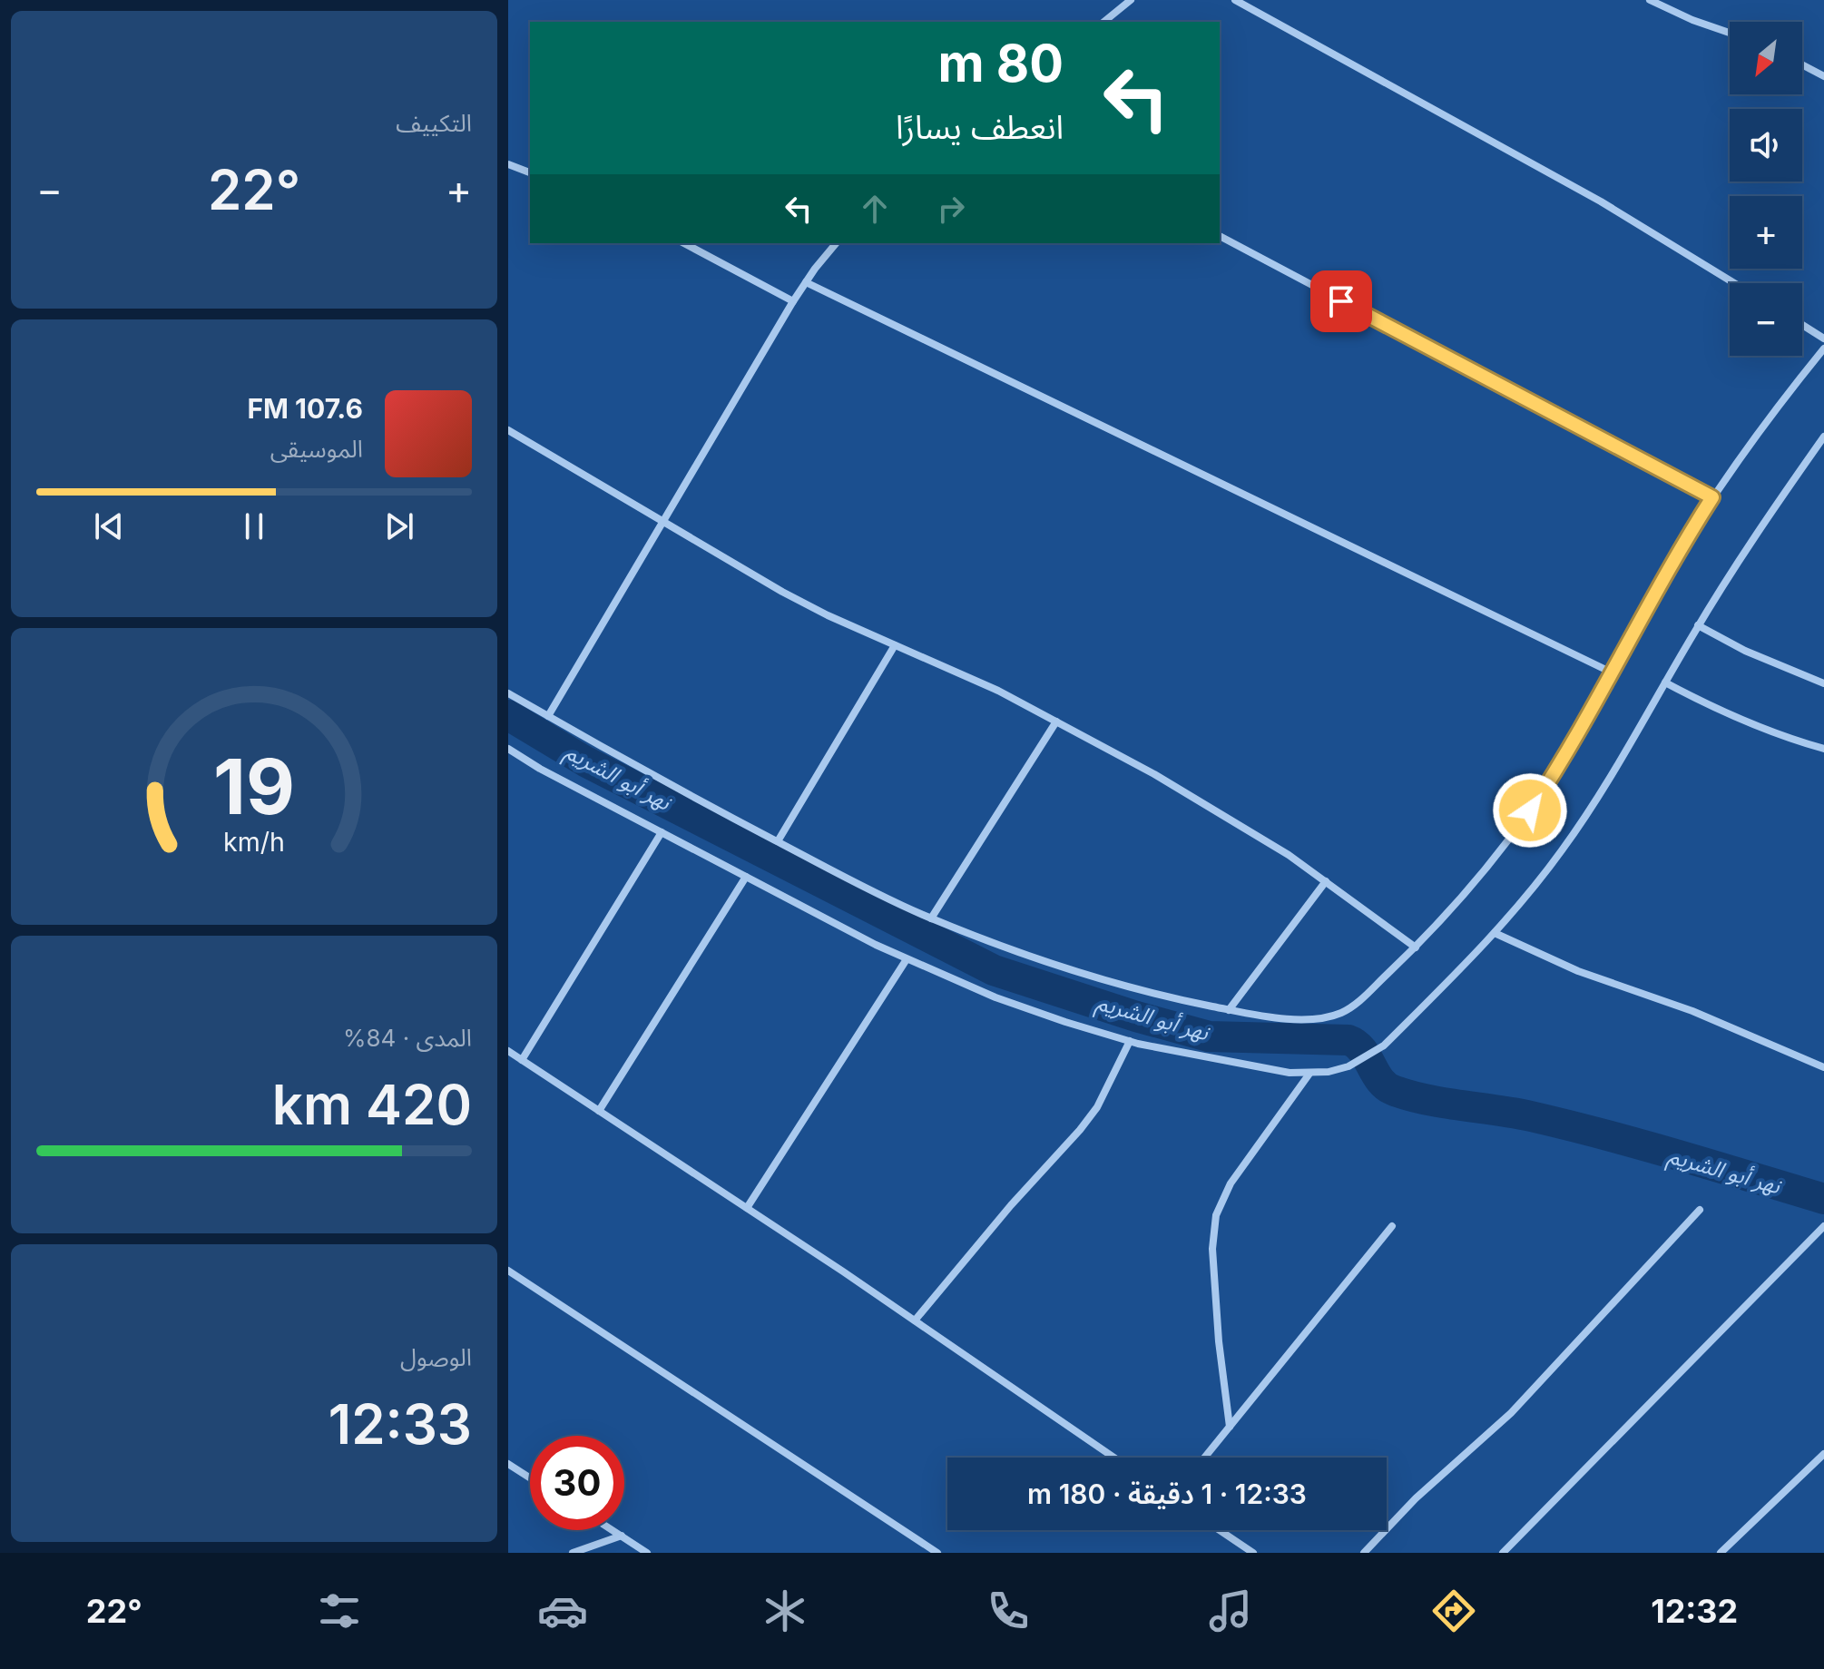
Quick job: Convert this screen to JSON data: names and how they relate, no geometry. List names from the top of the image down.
{
  "water": ["نهر أبو الشريم"],
  "north": "bottom left",
  "page": {
    "tile": [
      "التكييف",
      ["المدى · 84%", "420 km"],
      ["الوصول", "12:33"]
    ],
    "map_buttons": ["+", "−"],
    "turn": ["80 m", "انعطف يسارًا"],
    "heat": ["−", "22°", "+"],
    "song": ["107.6 FM", "الموسيقى"],
    "limit": "30",
    "trip": "12:33 · 1 دقيقة · 180 m",
    "tabs": ["12:32", "22°"],
    "gauge": ["19", "km/h"]
  }
}
